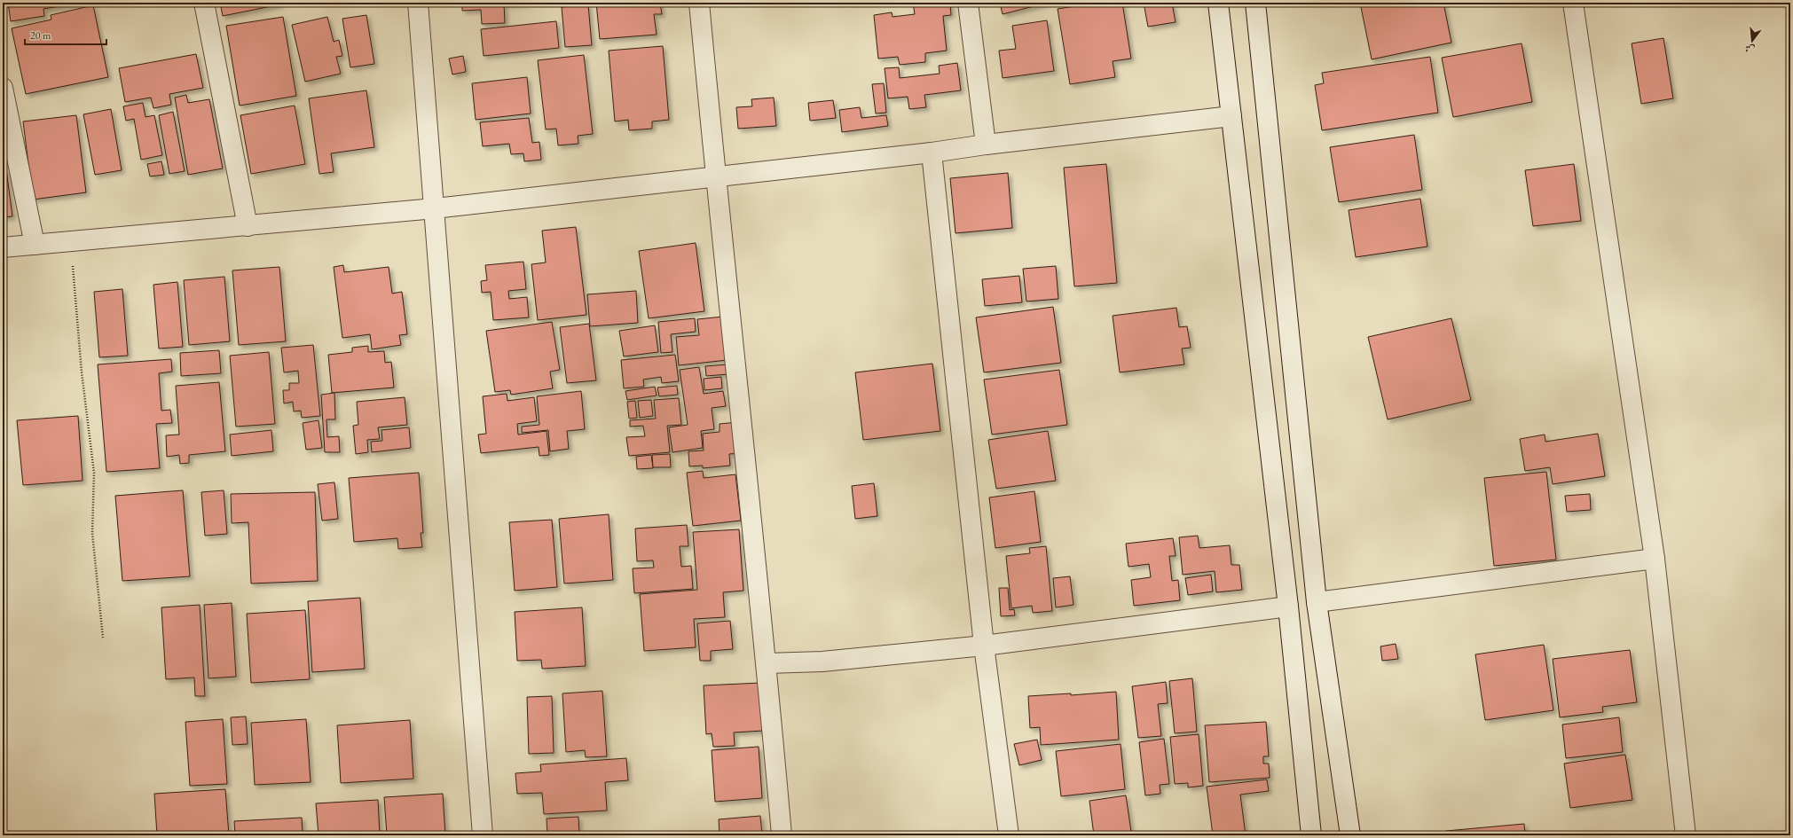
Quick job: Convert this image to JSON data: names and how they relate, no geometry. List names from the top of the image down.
{
  "scale_bar": "20 m",
  "north": "bottom"
}
